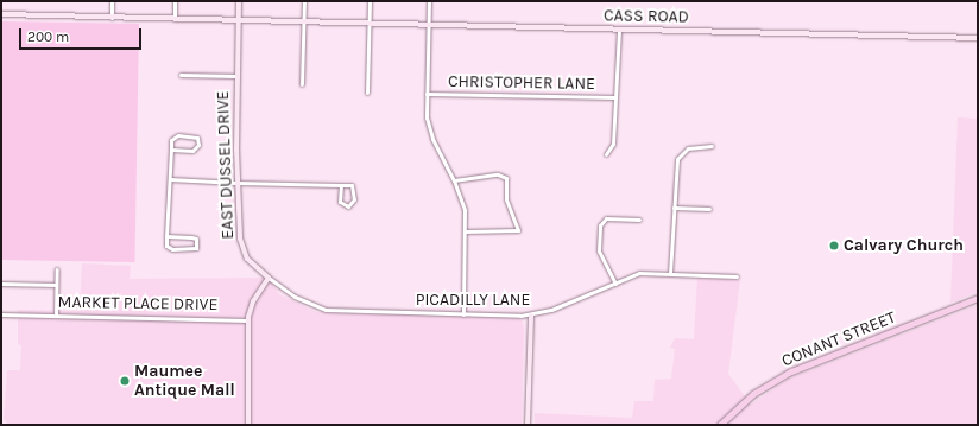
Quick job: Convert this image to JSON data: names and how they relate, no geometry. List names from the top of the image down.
{
  "streets": {
    "main road": ["CONANT STREET"],
    "street": [
      "CASS ROAD",
      "CHRISTOPHER LANE",
      "EAST DUSSEL DRIVE",
      "PICADILLY LANE",
      "MARKET PLACE DRIVE"
    ]
  },
  "crossings": [
    ["CASS ROAD", "EAST DUSSEL DRIVE"],
    ["EAST DUSSEL DRIVE", "PICADILLY LANE"]
  ],
  "places": ["Calvary Church", "Maumee Antique Mall"],
  "scale_bar": "200 m"
}
